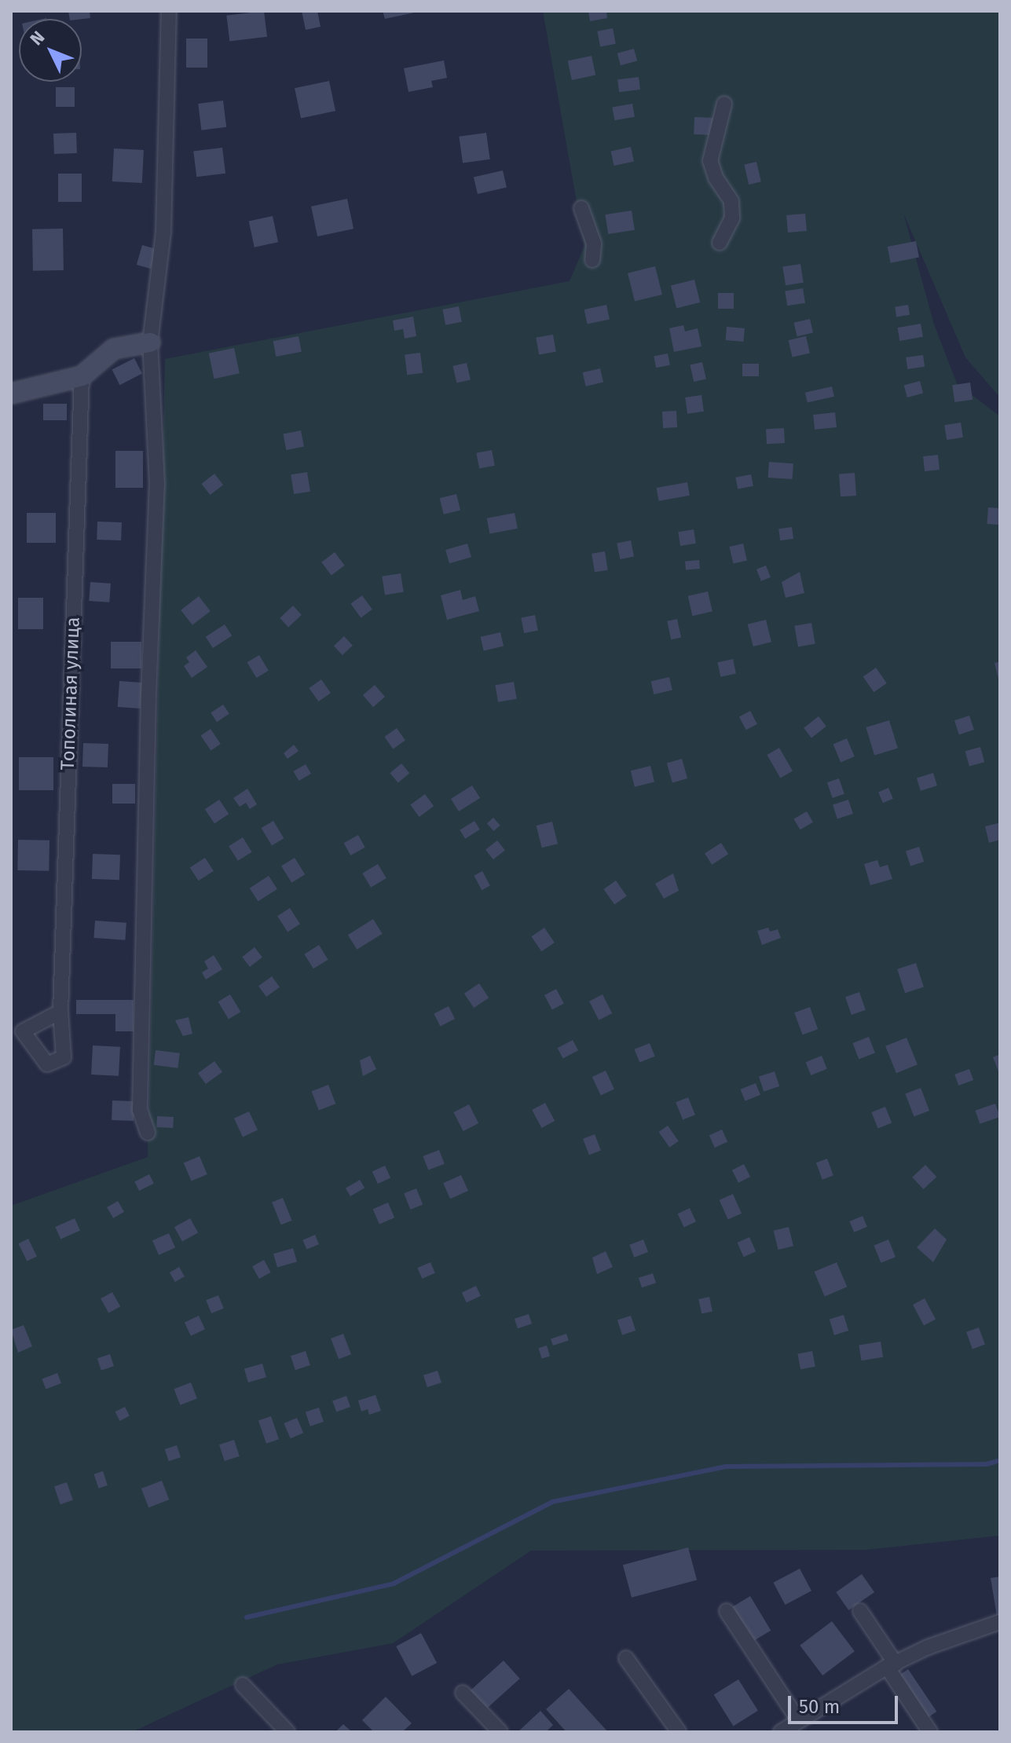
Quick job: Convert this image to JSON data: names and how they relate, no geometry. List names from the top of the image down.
{
  "streets": {
    "street": ["Тополиная улица"]
  },
  "scale_bar": "50 m",
  "north": "top left"
}
